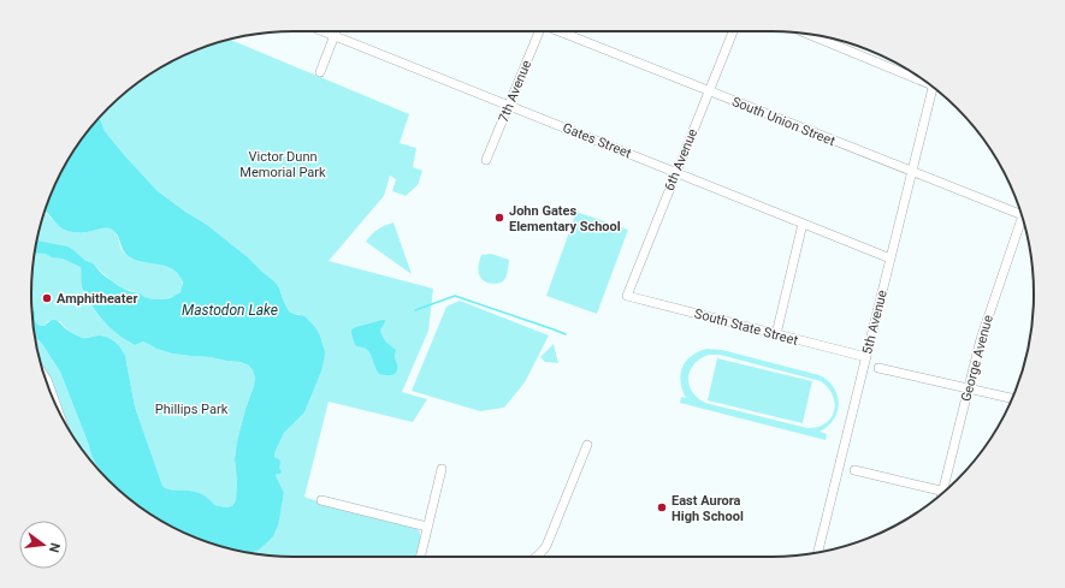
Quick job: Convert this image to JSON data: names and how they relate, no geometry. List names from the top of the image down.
{
  "streets": {
    "street": [
      "7th Avenue",
      "South Union Street",
      "Gates Street",
      "6th Avenue",
      "5th Avenue",
      "South State Street",
      "George Avenue"
    ]
  },
  "crossings": [
    ["7th Avenue", "Gates Street"],
    ["South Union Street", "6th Avenue"],
    ["South Union Street", "5th Avenue"],
    ["Gates Street", "6th Avenue"],
    ["Gates Street", "5th Avenue"],
    ["6th Avenue", "South State Street"],
    ["5th Avenue", "South State Street"]
  ],
  "water": ["Mastodon Lake"],
  "parks": ["Victor Dunn Memorial Park", "Phillips Park"],
  "places": ["John Gates Elementary School", "Amphitheater", "East Aurora High School"],
  "north": "right"
}
